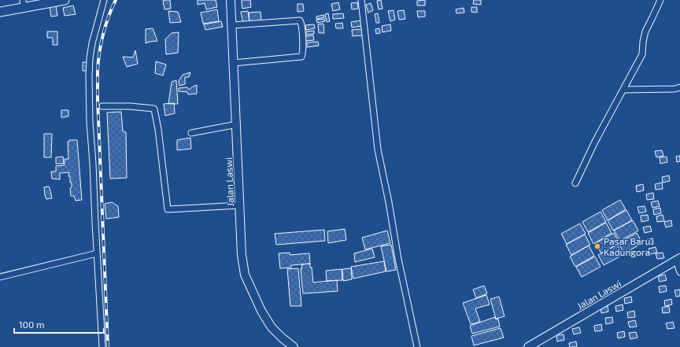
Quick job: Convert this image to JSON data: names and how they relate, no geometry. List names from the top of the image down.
{
  "streets": {
    "street": ["Jalan Laswi"]
  },
  "places": ["Pasar Baru Kadungora"],
  "scale_bar": "100 m"
}
